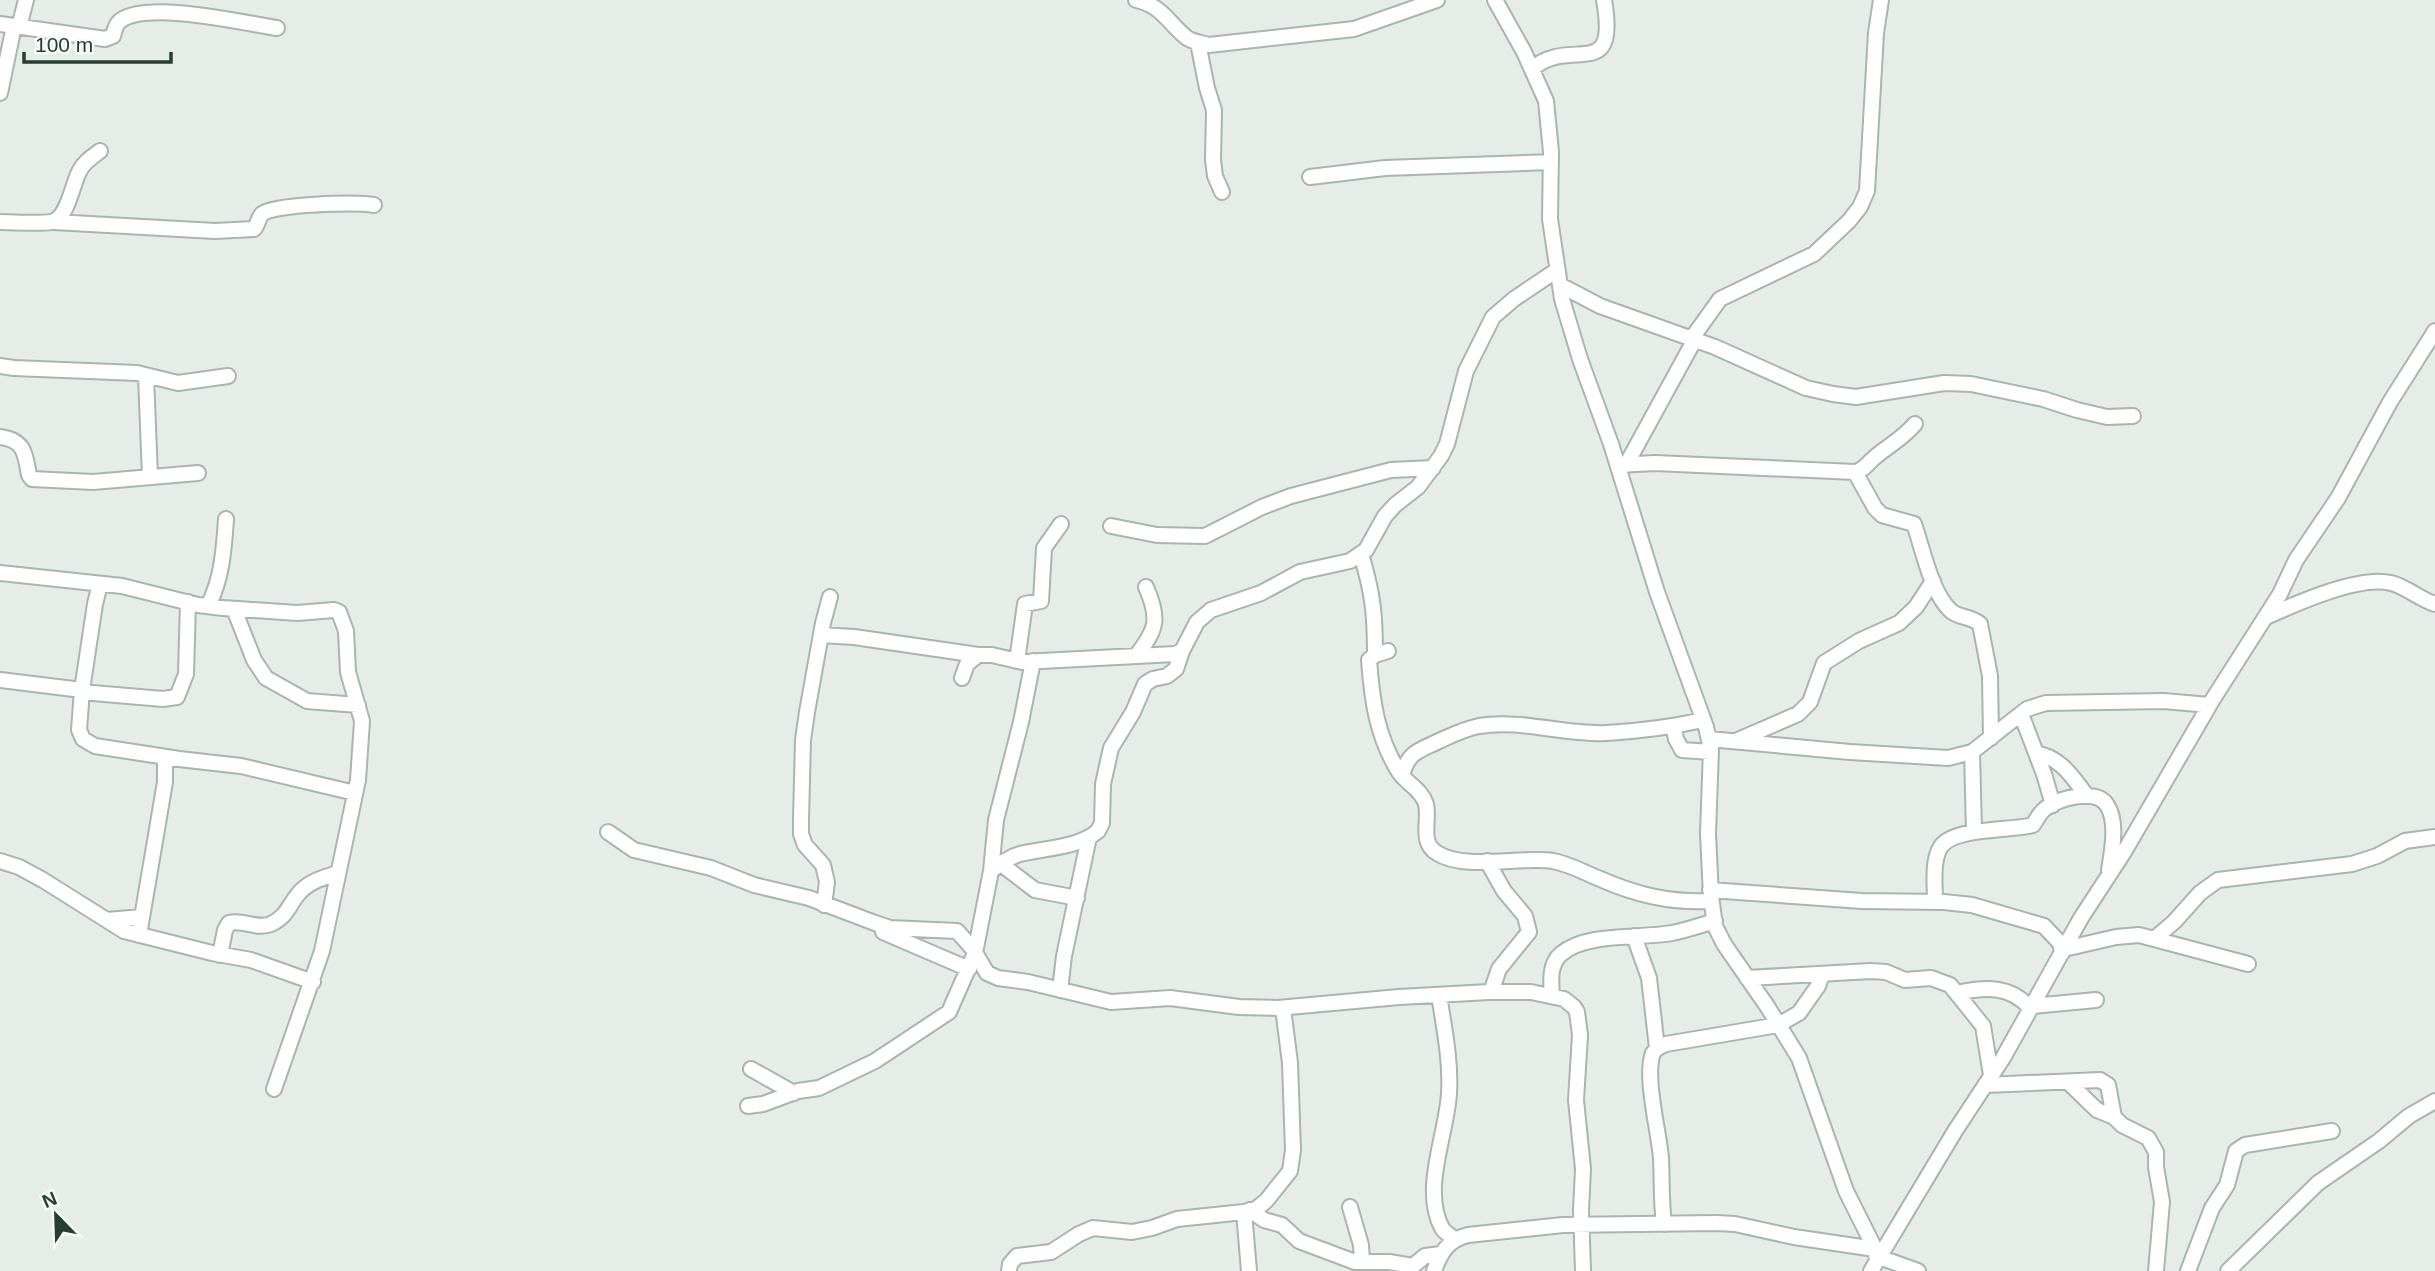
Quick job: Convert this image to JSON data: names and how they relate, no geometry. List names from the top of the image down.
{
  "scale_bar": "100 m",
  "north": "top left"
}
